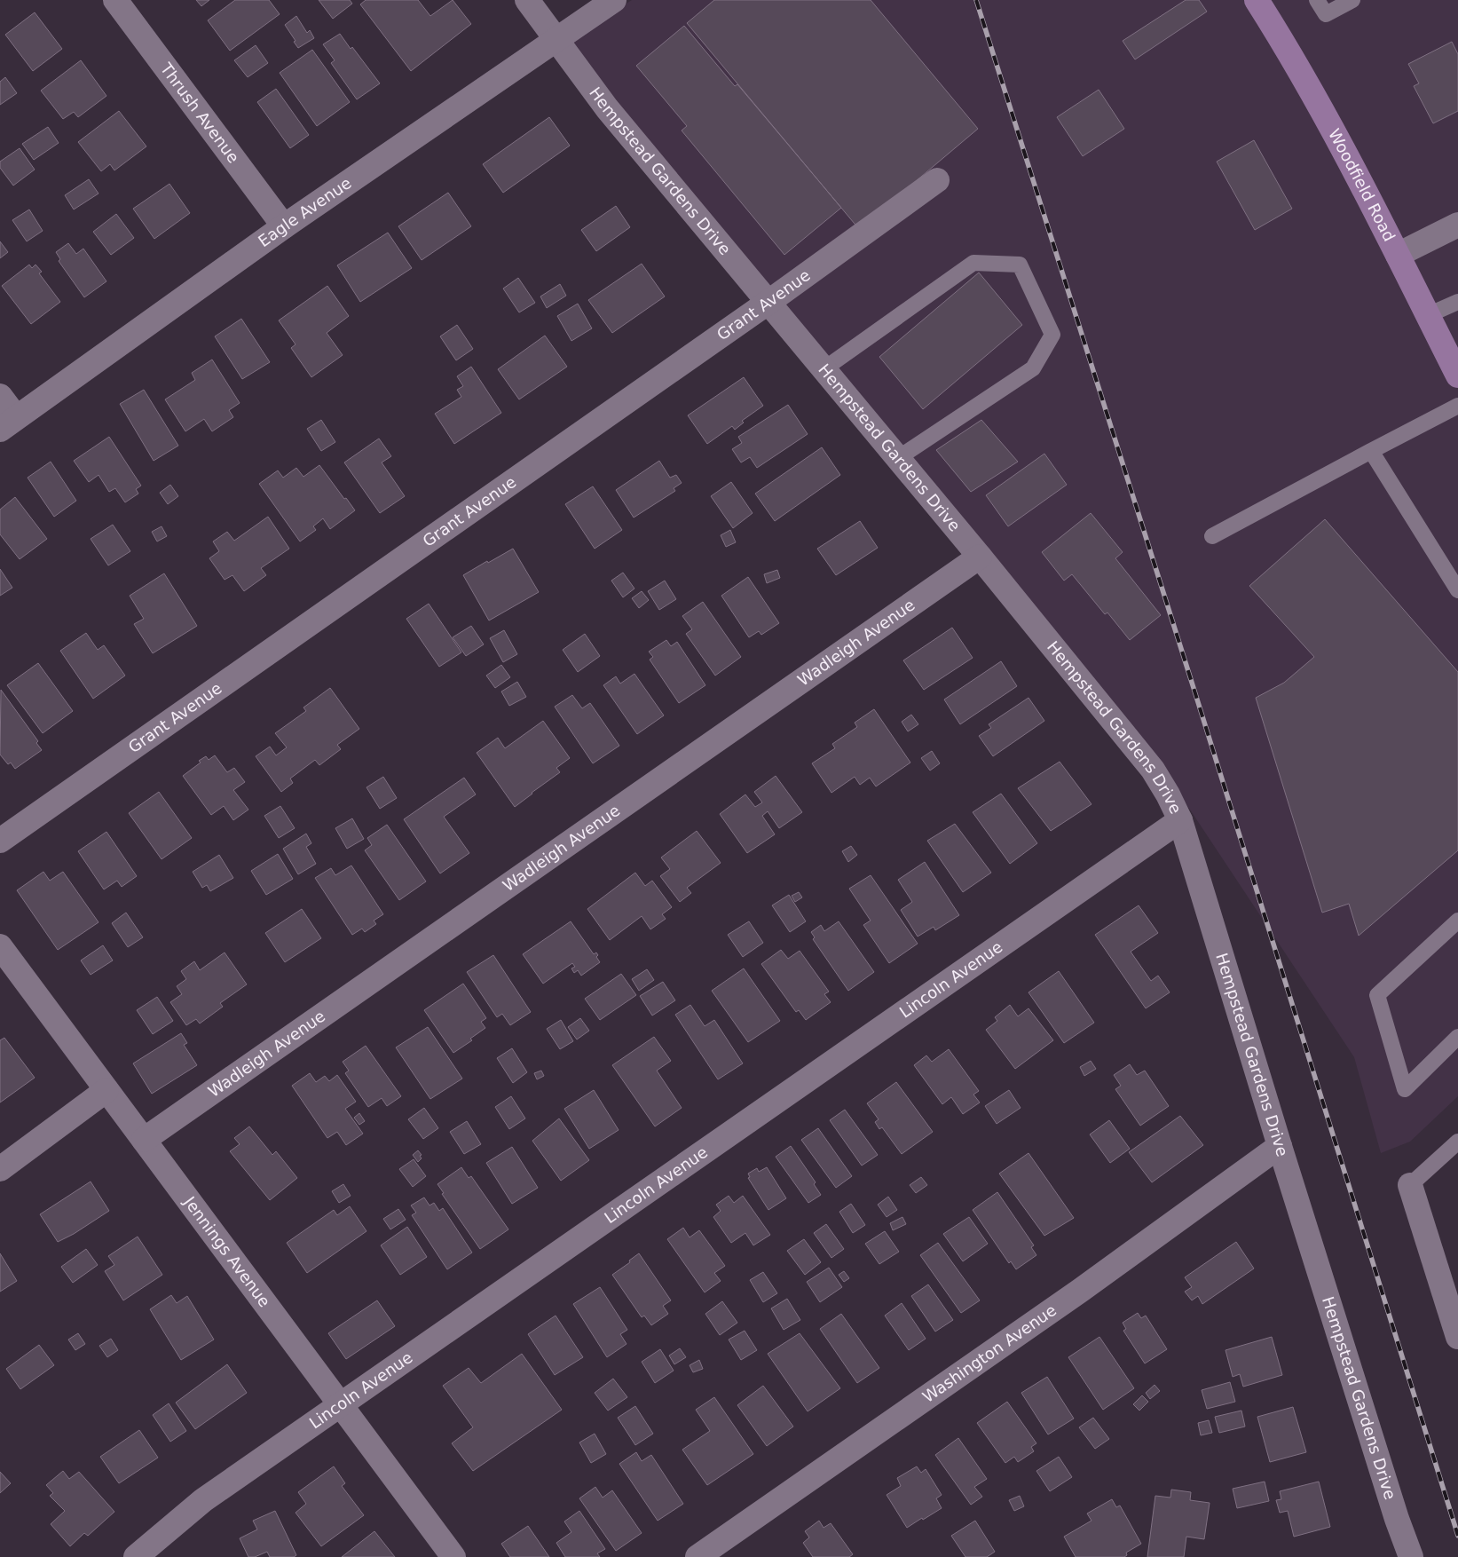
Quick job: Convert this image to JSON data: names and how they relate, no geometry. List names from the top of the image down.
{
  "streets": {
    "main road": ["Woodfield Road"],
    "street": [
      "Thrush Avenue",
      "Hempstead Gardens Drive",
      "Eagle Avenue",
      "Grant Avenue",
      "Wadleigh Avenue",
      "Lincoln Avenue",
      "Jennings Avenue",
      "Washington Avenue"
    ]
  },
  "crossings": [
    ["Thrush Avenue", "Eagle Avenue"],
    ["Hempstead Gardens Drive", "Eagle Avenue"],
    ["Hempstead Gardens Drive", "Grant Avenue"],
    ["Hempstead Gardens Drive", "Wadleigh Avenue"],
    ["Hempstead Gardens Drive", "Lincoln Avenue"],
    ["Hempstead Gardens Drive", "Washington Avenue"],
    ["Wadleigh Avenue", "Jennings Avenue"],
    ["Lincoln Avenue", "Jennings Avenue"]
  ]
}
